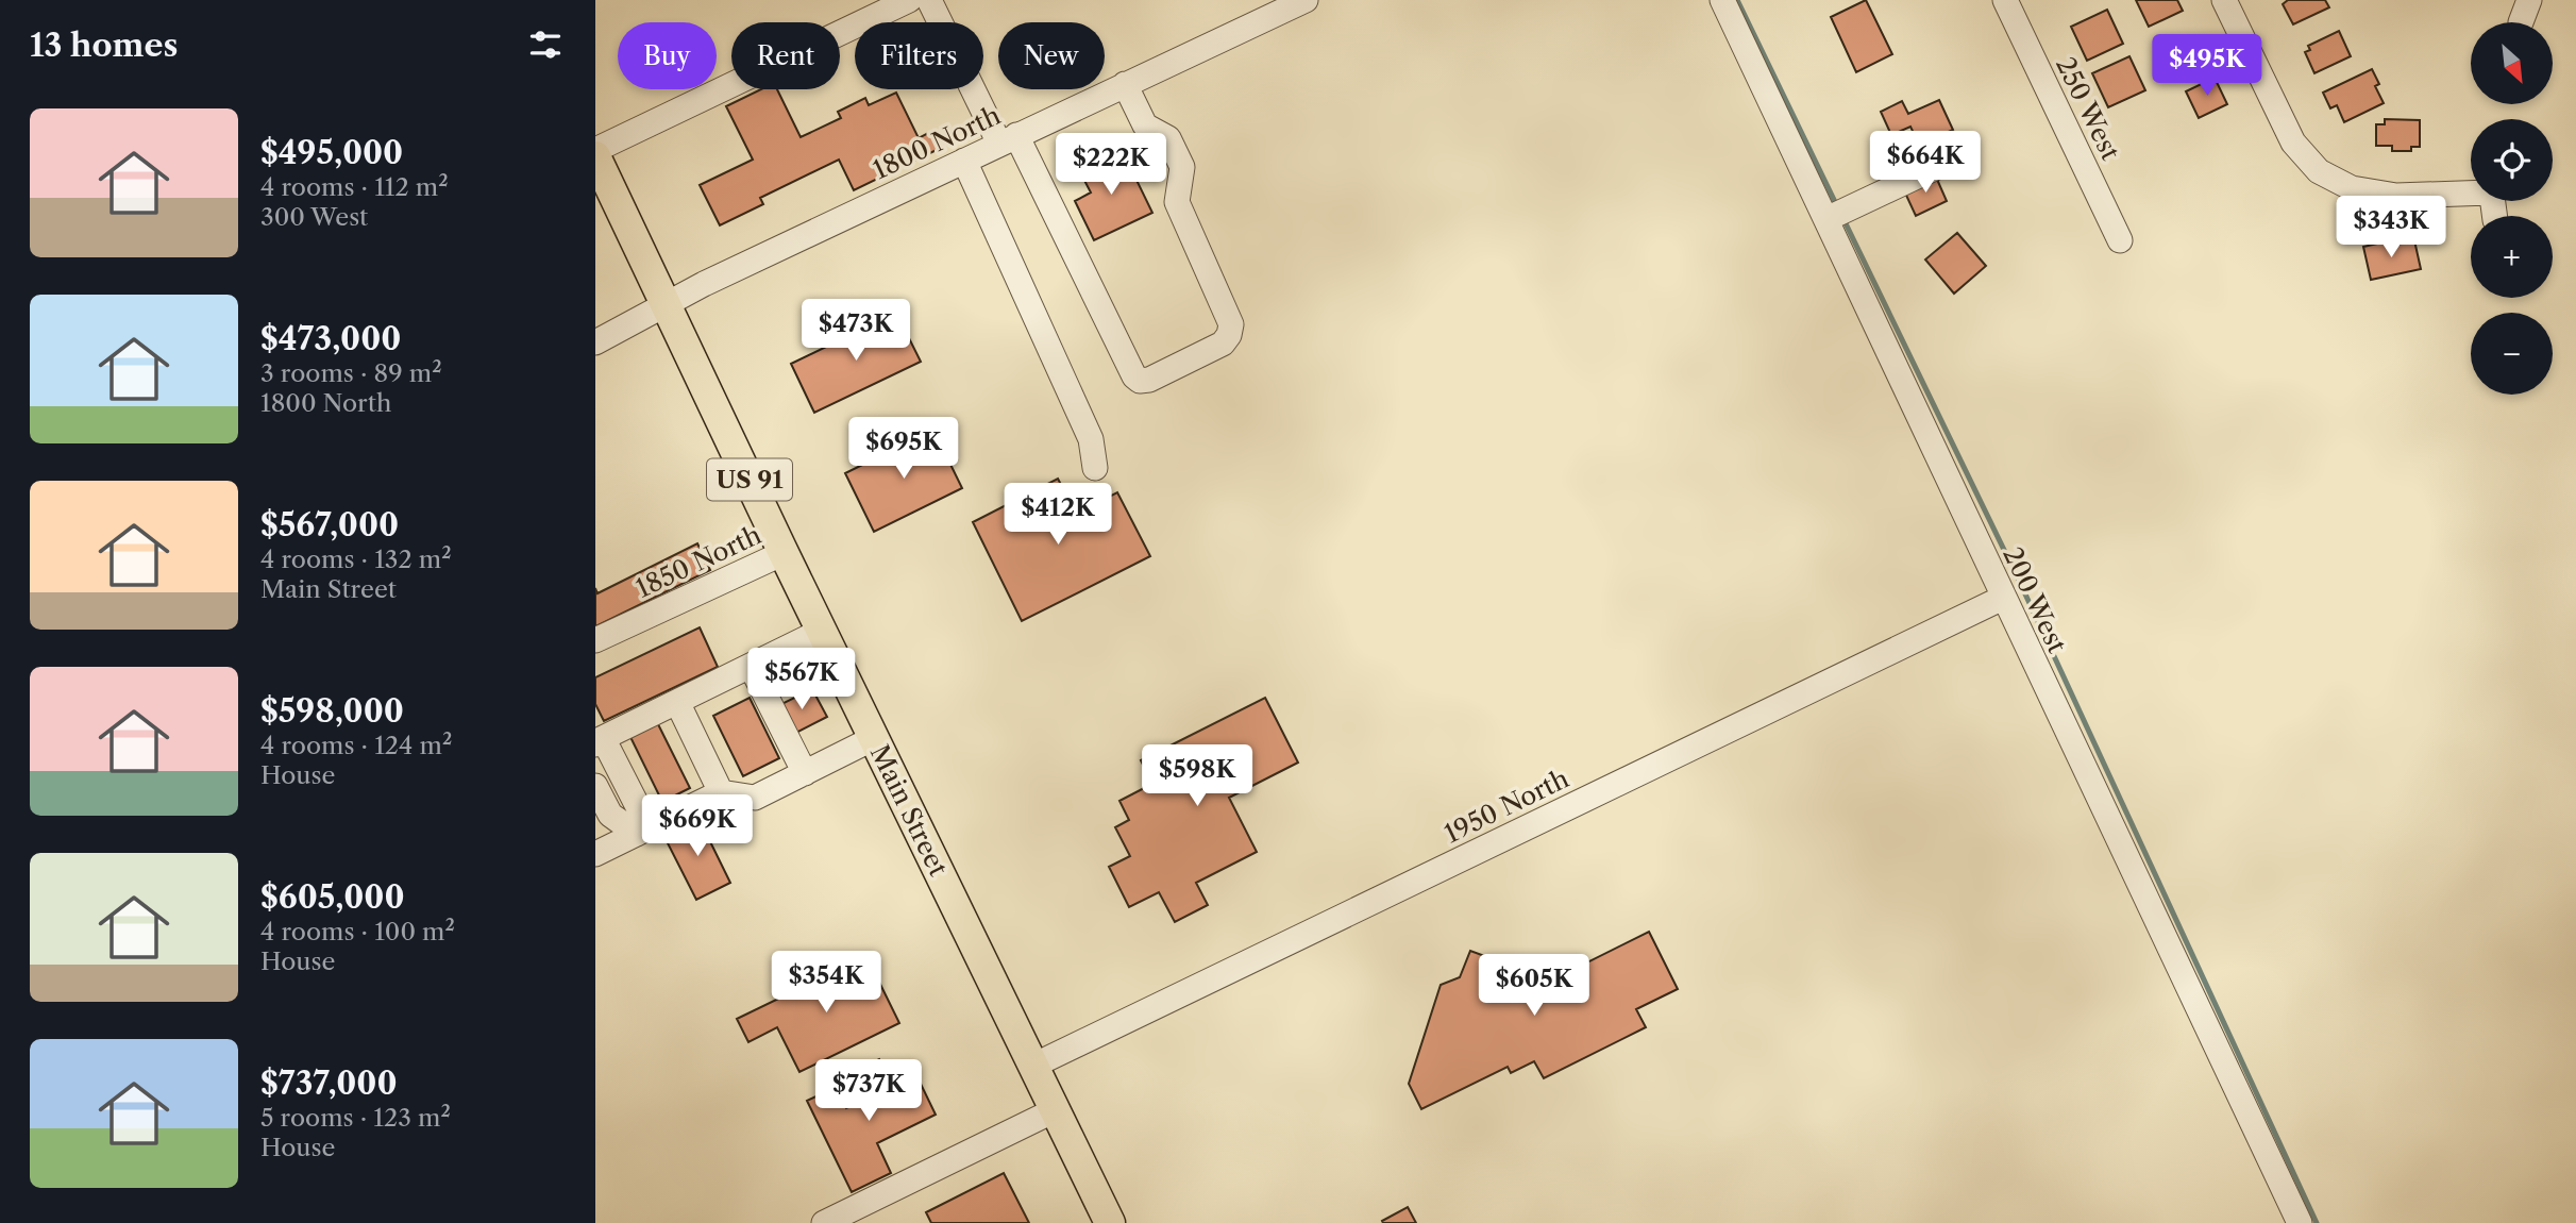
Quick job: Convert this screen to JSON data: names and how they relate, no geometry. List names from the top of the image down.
{
  "streets": {
    "main road": ["US 91", "Main Street"],
    "street": [
      "250 West",
      "1800 North",
      "1850 North",
      "200 West",
      "1950 North"
    ]
  },
  "crossings": [
    ["1800 North", "Main Street"],
    ["1850 North", "Main Street"],
    ["200 West", "1950 North"],
    ["1950 North", "Main Street"]
  ],
  "north": "bottom right",
  "page": {
    "heading": "13 homes",
    "map_buttons": ["+", "−"],
    "chip": [
      "Buy",
      "Rent",
      "Filters",
      "New"
    ],
    "price": [
      "$495K",
      "$664K",
      "$222K",
      "$343K",
      "$473K",
      "$695K",
      "$412K",
      "$567K",
      "$598K",
      "$669K",
      "$354K",
      "$605K",
      "$737K"
    ],
    "list": [
      {
        "name": "$495,000",
        "note": "4 rooms · 112 m² · 300 West"
      },
      {
        "name": "$473,000",
        "note": "3 rooms · 89 m² · 1800 North"
      },
      {
        "name": "$567,000",
        "note": "4 rooms · 132 m² · Main Street"
      },
      {
        "name": "$598,000",
        "note": "4 rooms · 124 m² · House"
      },
      {
        "name": "$605,000",
        "note": "4 rooms · 100 m² · House"
      },
      {
        "name": "$737,000",
        "note": "5 rooms · 123 m² · House"
      }
    ]
  }
}
